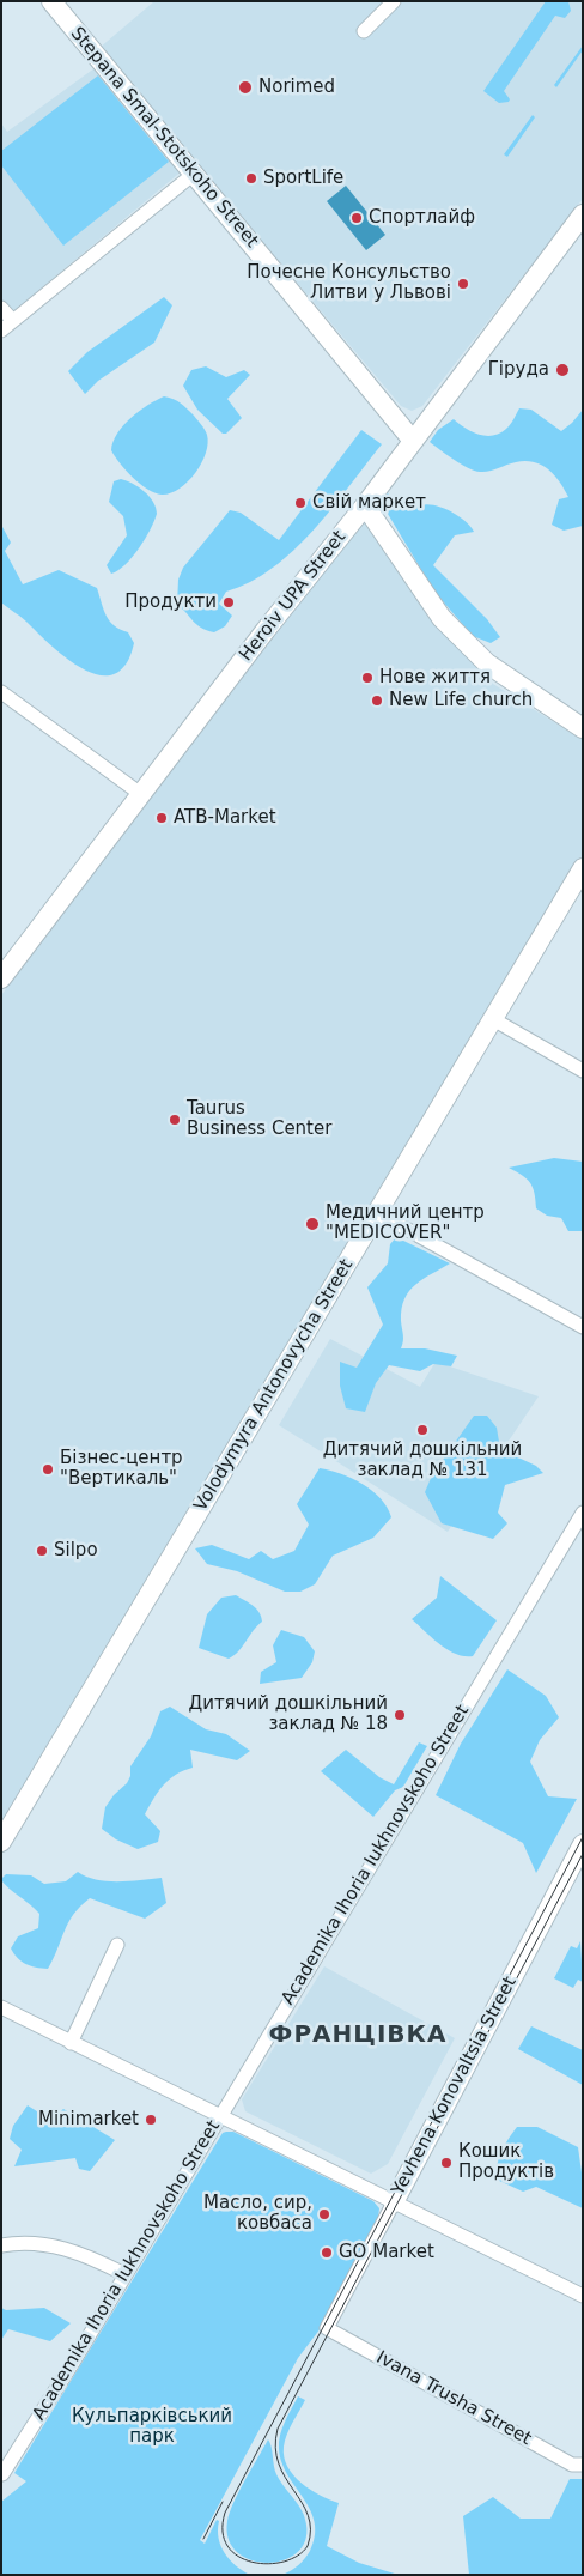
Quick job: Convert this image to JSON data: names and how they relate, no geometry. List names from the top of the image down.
{
  "streets": {
    "main road": [
      "Stepana Smal-Stotskoho Street",
      "Heroiv UPA Street",
      "Volodymyra Antonovycha Street",
      "Yevhena Konovaltsia Street"
    ],
    "street": ["Academika Ihoria Iukhnovskoho Street", "Ivana Trusha Street"]
  },
  "crossings": [
    ["Stepana Smal-Stotskoho Street", "Heroiv UPA Street"],
    ["Yevhena Konovaltsia Street", "Ivana Trusha Street"]
  ],
  "districts": ["ФРАНЦІВКА"],
  "parks": ["Кульпарківський парк"],
  "places": [
    "Norimed",
    "SportLife",
    "Спортлайф",
    "Почесне Консульство Литви у Львові",
    "Гіруда",
    "Свій маркет",
    "Продукти",
    "Нове життя",
    "New Life church",
    "ATB-Market",
    "Taurus Business Center",
    "Медичний центр \"MEDICOVER\"",
    "Дитячий дошкільний заклад № 131",
    "Бізнес-центр \"Вертикаль\"",
    "Silpo",
    "Дитячий дошкільний заклад № 18",
    "Minimarket",
    "Кошик Продуктів",
    "Масло, сир, ковбаса",
    "GO Market"
  ]
}
